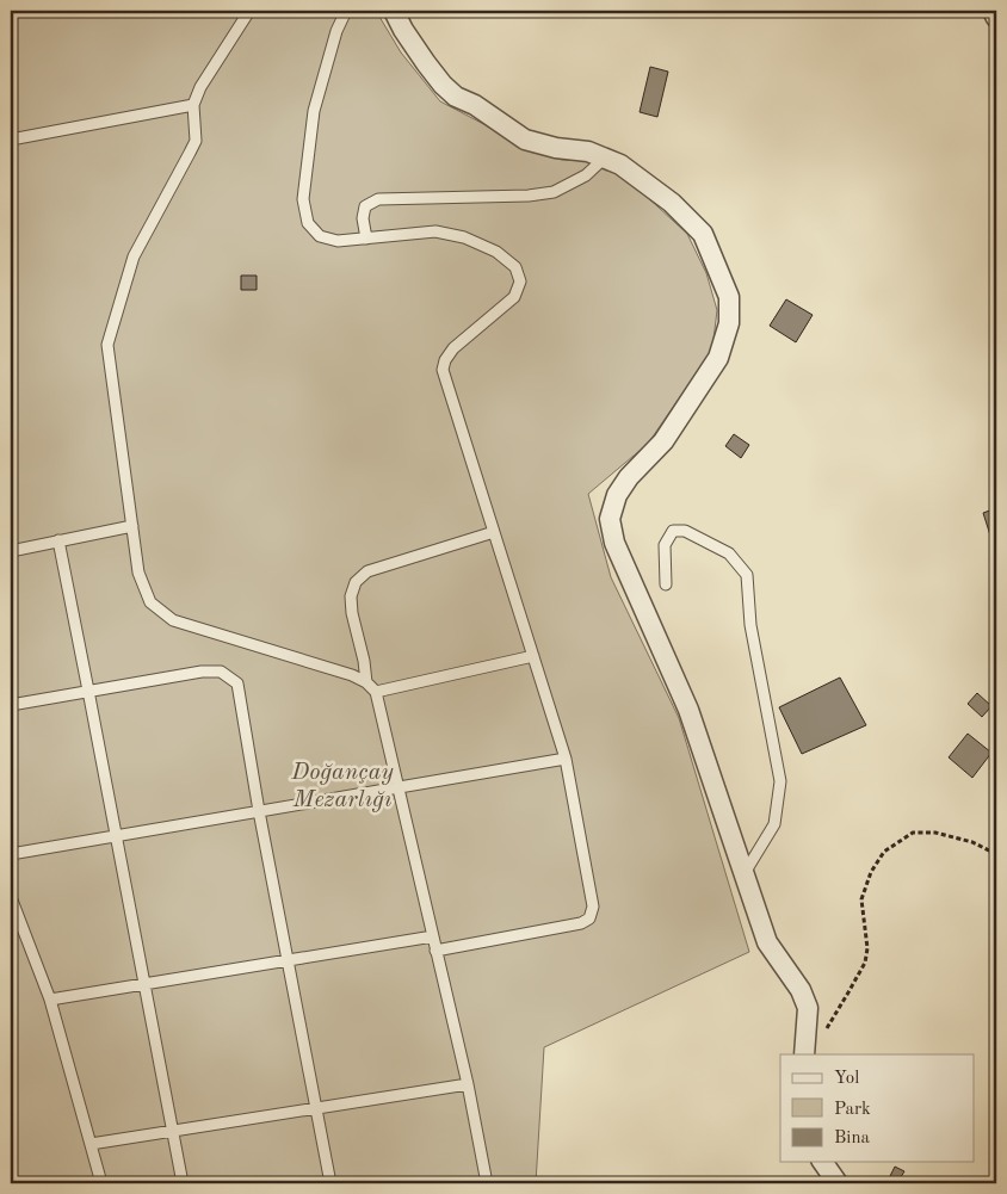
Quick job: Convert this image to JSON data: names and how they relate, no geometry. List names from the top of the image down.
{
  "parks": ["Doğançay Mezarlığı"],
  "legend": ["Yol", "Park", "Bina"]
}
